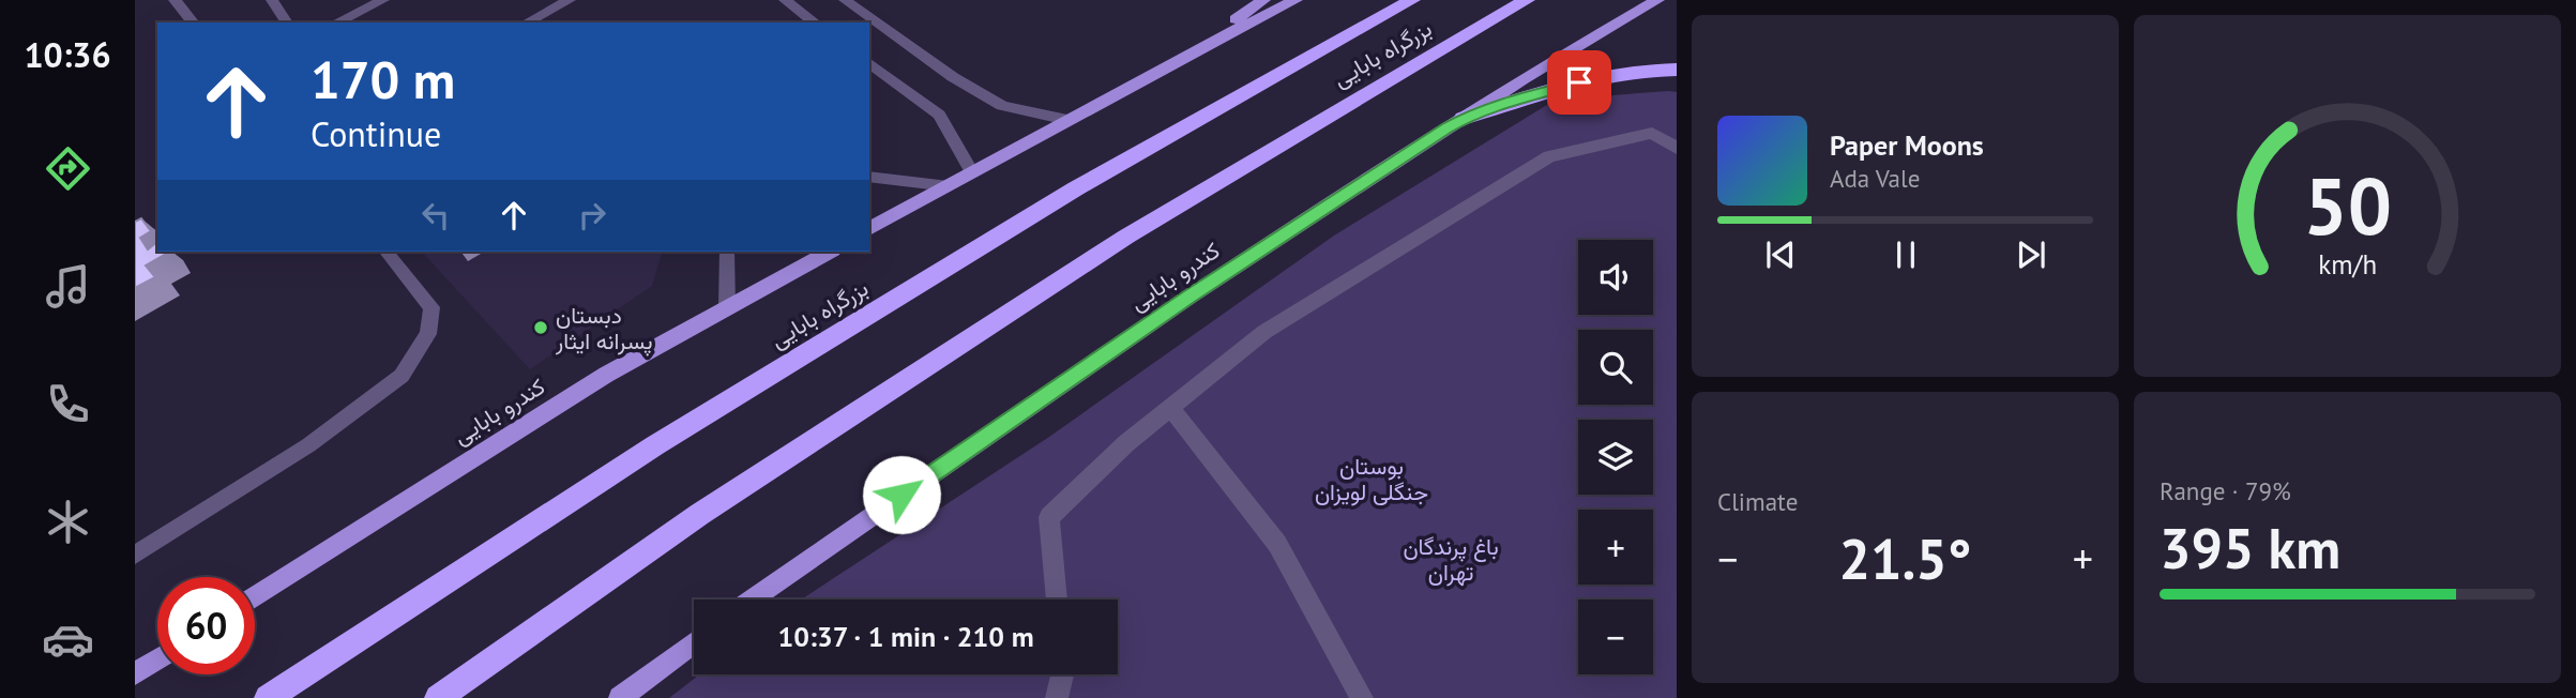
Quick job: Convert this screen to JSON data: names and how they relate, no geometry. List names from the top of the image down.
{
  "streets": {
    "highway": ["بزرگراه بابایی"],
    "main road": ["کندرو بابایی"]
  },
  "parks": ["بوستان جنگلی لویزان", "باغ پرندگان تهران"],
  "places": ["دبستان پسرانه ایثار"],
  "page": {
    "tabs": "10:36",
    "turn": ["170 m", "Continue"],
    "song": ["Paper Moons", "Ada Vale"],
    "map_buttons": ["+", "−"],
    "tile": [
      "Climate",
      ["Range · 79%", "395 km"]
    ],
    "heat": ["−", "21.5°", "+"],
    "limit": "60",
    "trip": "10:37 · 1 min · 210 m",
    "gauge": ["50", "km/h"]
  }
}
